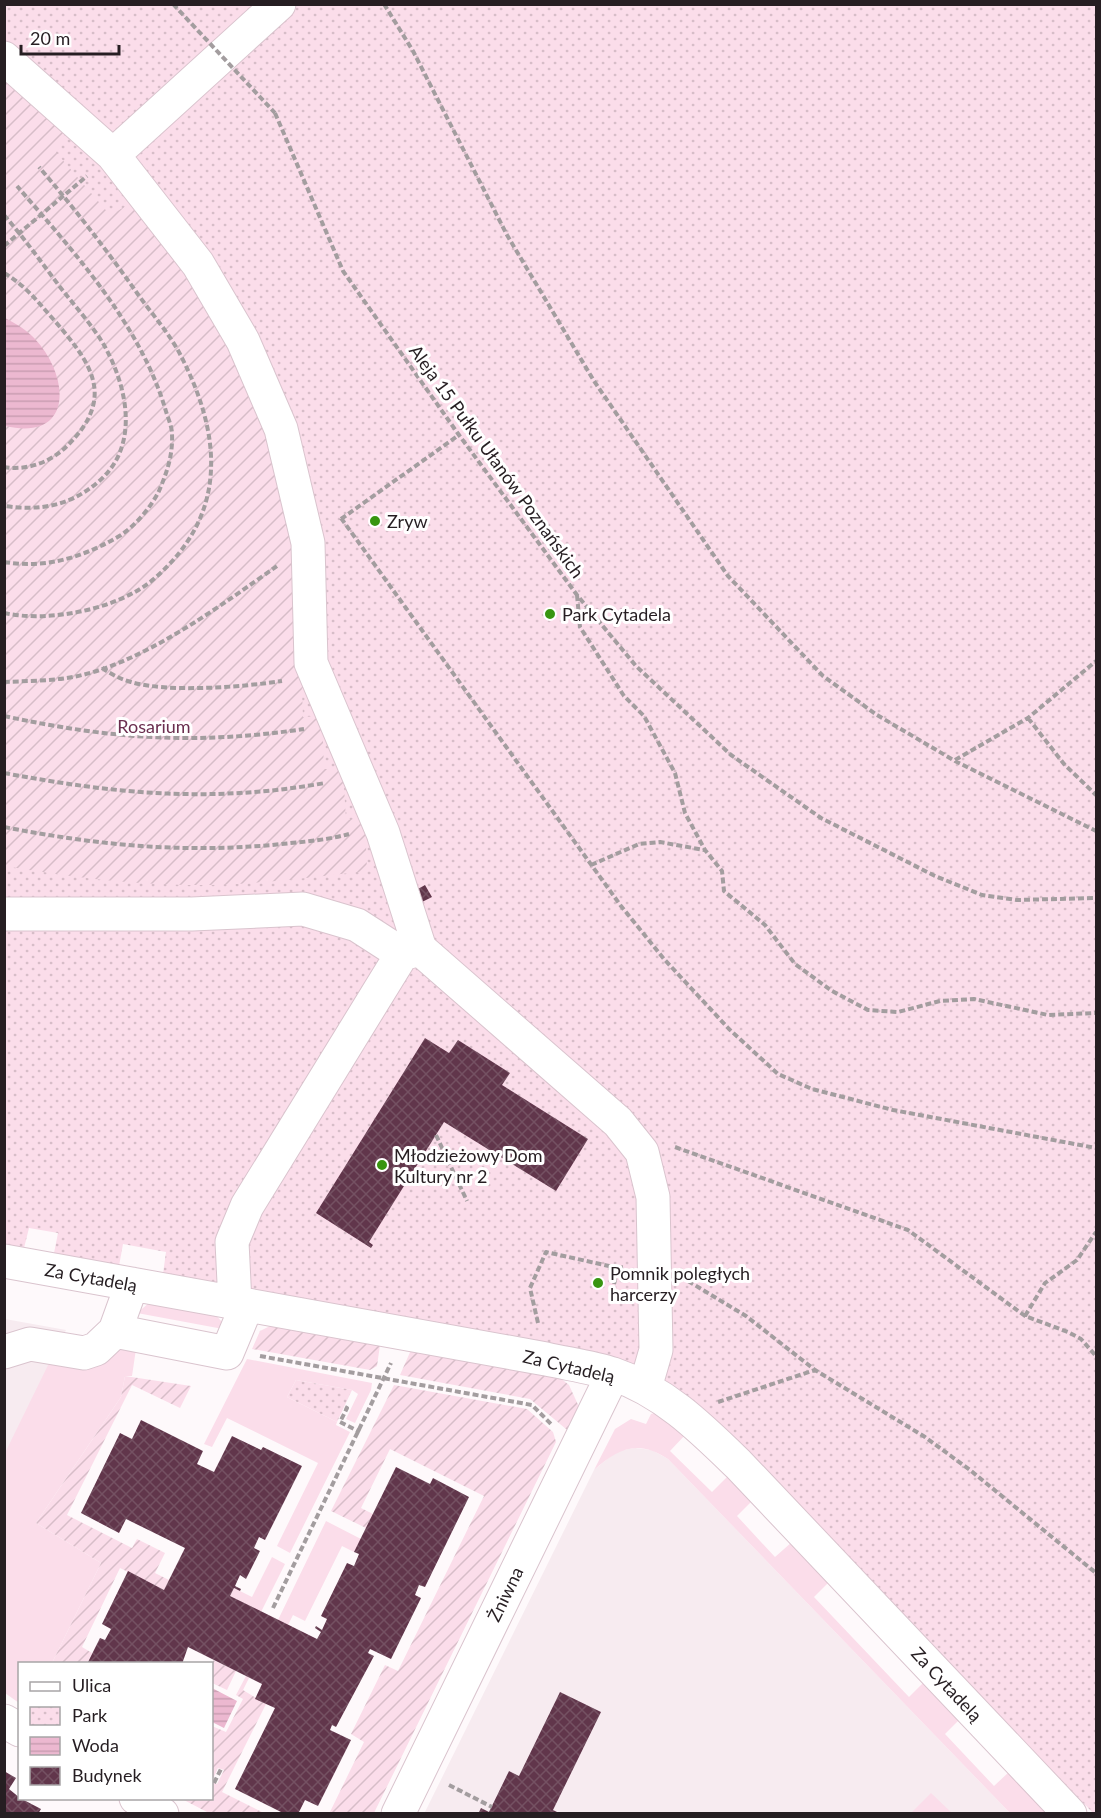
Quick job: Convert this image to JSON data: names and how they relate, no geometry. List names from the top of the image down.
{
  "streets": {
    "street": ["Za Cytadelą", "Żniwna"],
    "path": ["Aleja 15 Pułku Ułanów Poznańskich"]
  },
  "crossings": [
    ["Za Cytadelą", "Żniwna"]
  ],
  "parks": ["Rosarium"],
  "places": [
    "Zryw",
    "Park Cytadela",
    "Młodzieżowy Dom Kultury nr 2",
    "Pomnik poległych harcerzy"
  ],
  "legend": [
    "Ulica",
    "Park",
    "Woda",
    "Budynek"
  ],
  "scale_bar": "20 m"
}
